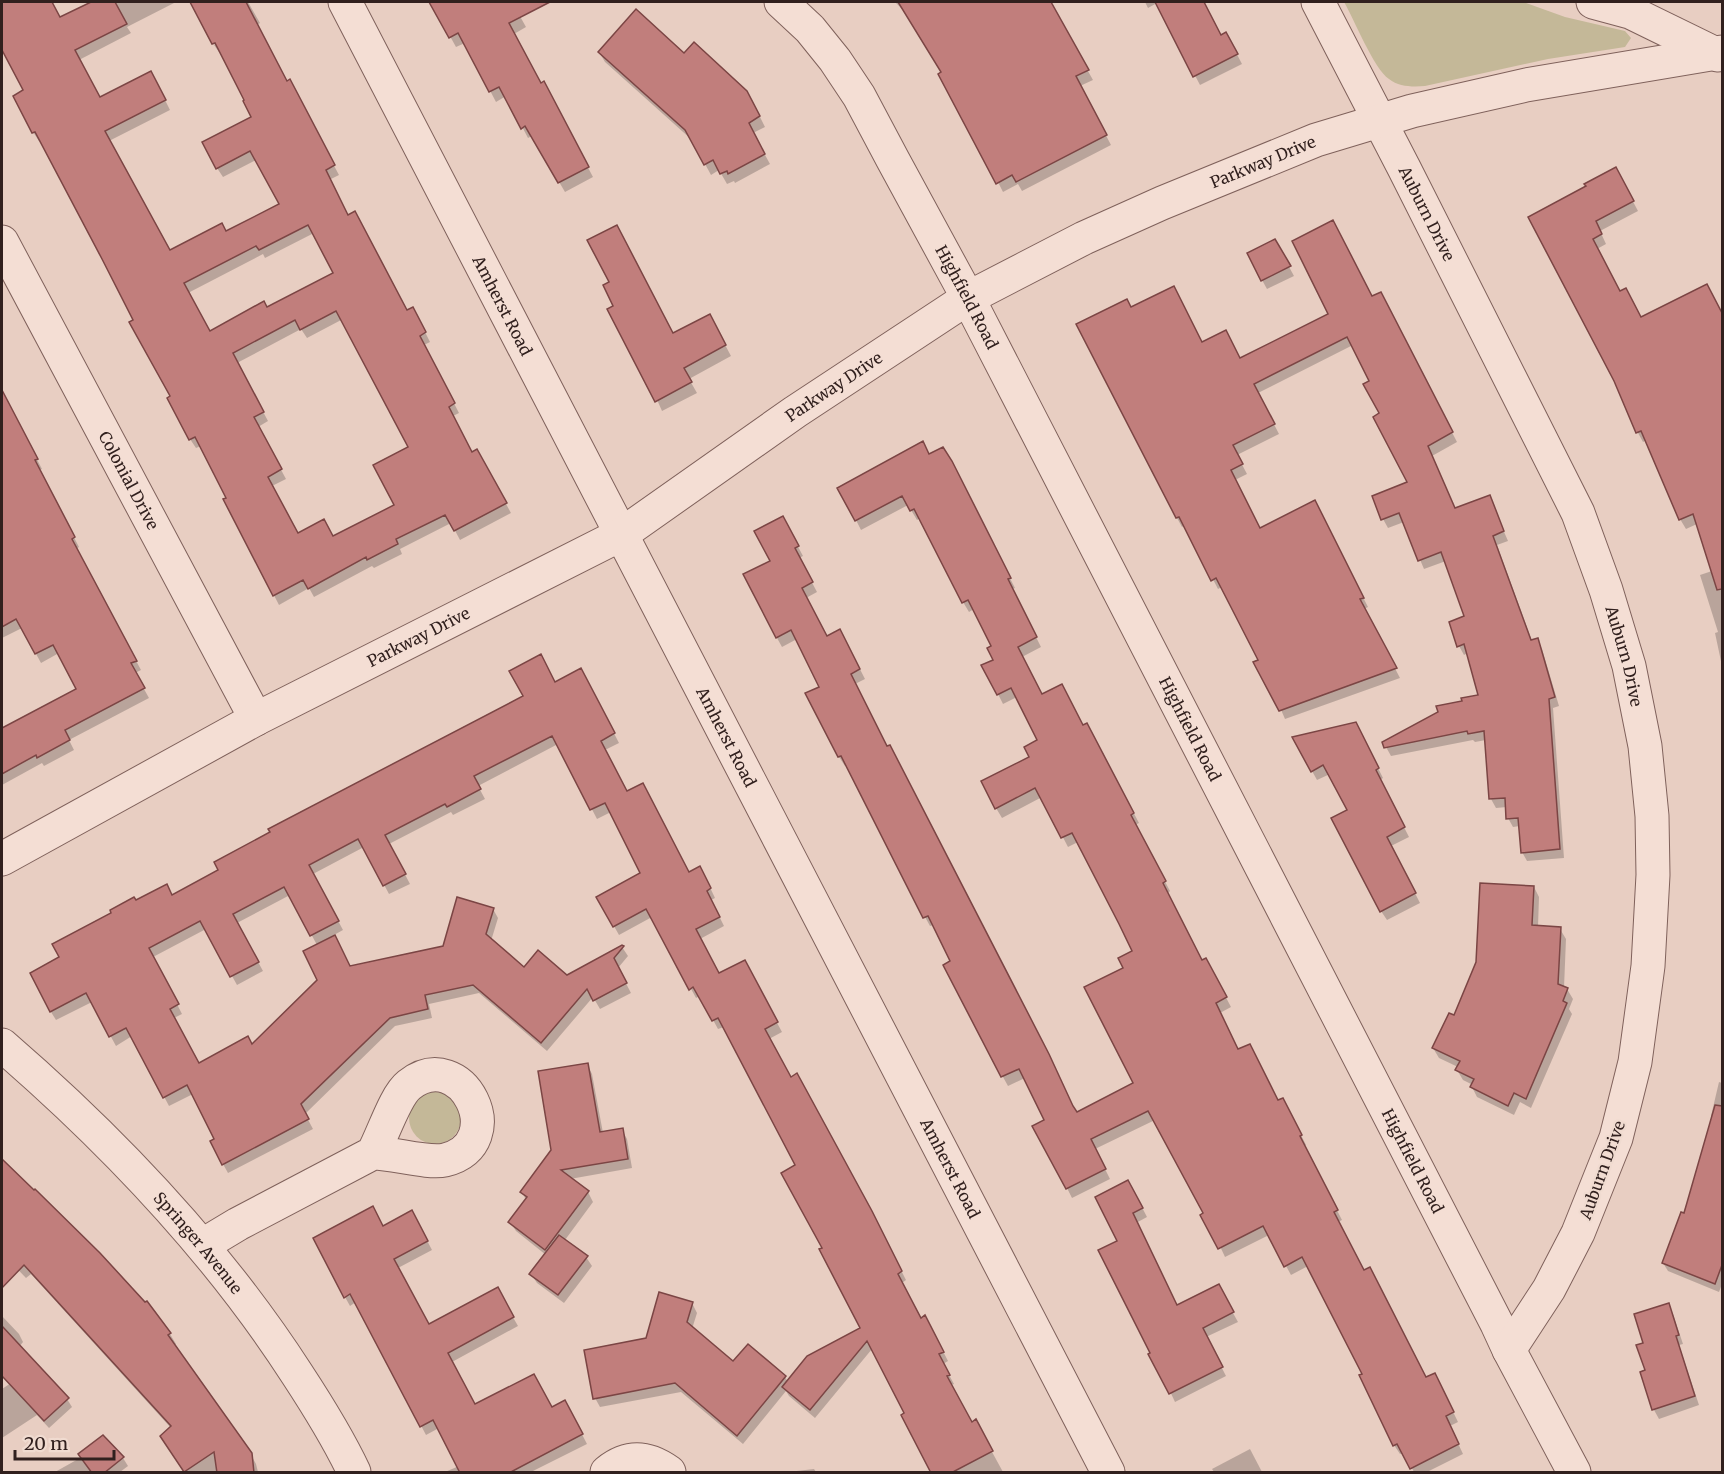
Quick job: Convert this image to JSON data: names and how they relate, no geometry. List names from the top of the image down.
{
  "streets": {
    "street": [
      "Parkway Drive",
      "Auburn Drive",
      "Highfield Road",
      "Amherst Road",
      "Colonial Drive",
      "Springer Avenue"
    ]
  },
  "crossings": [
    ["Parkway Drive", "Auburn Drive"],
    ["Parkway Drive", "Highfield Road"],
    ["Parkway Drive", "Amherst Road"],
    ["Parkway Drive", "Colonial Drive"],
    ["Auburn Drive", "Highfield Road"]
  ],
  "scale_bar": "20 m"
}
